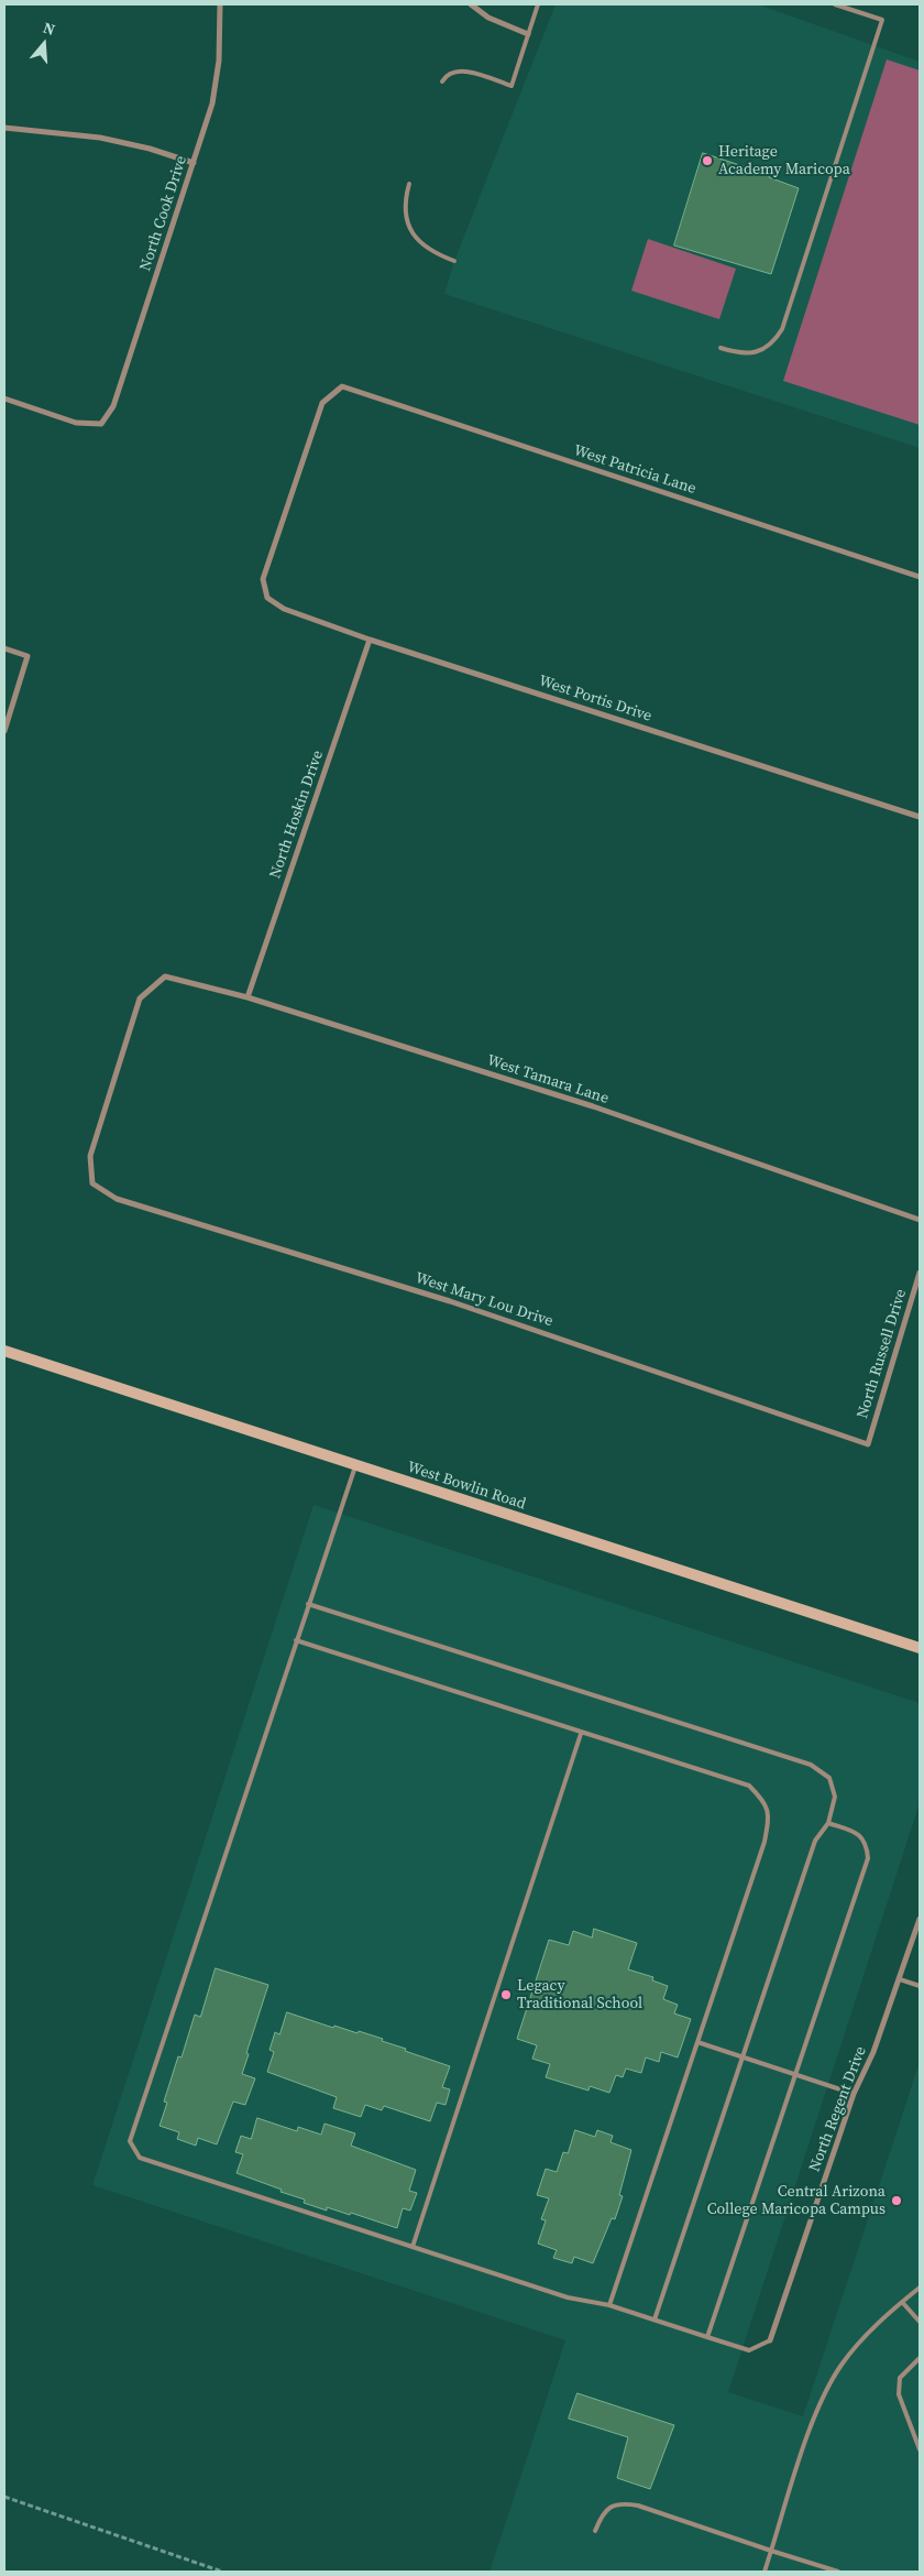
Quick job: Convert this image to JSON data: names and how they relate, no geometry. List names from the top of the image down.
{
  "streets": {
    "street": [
      "North Cook Drive",
      "West Patricia Lane",
      "West Portis Drive",
      "North Hoskin Drive",
      "West Tamara Lane",
      "West Mary Lou Drive",
      "North Russell Drive",
      "West Bowlin Road",
      "North Regent Drive"
    ]
  },
  "crossings": [
    ["West Patricia Lane", "West Portis Drive"],
    ["West Portis Drive", "North Hoskin Drive"],
    ["North Hoskin Drive", "West Tamara Lane"],
    ["West Tamara Lane", "West Mary Lou Drive"],
    ["West Mary Lou Drive", "North Russell Drive"]
  ],
  "places": ["Heritage Academy Maricopa", "Legacy Traditional School", "Central Arizona College Maricopa Campus"],
  "north": "top"
}
